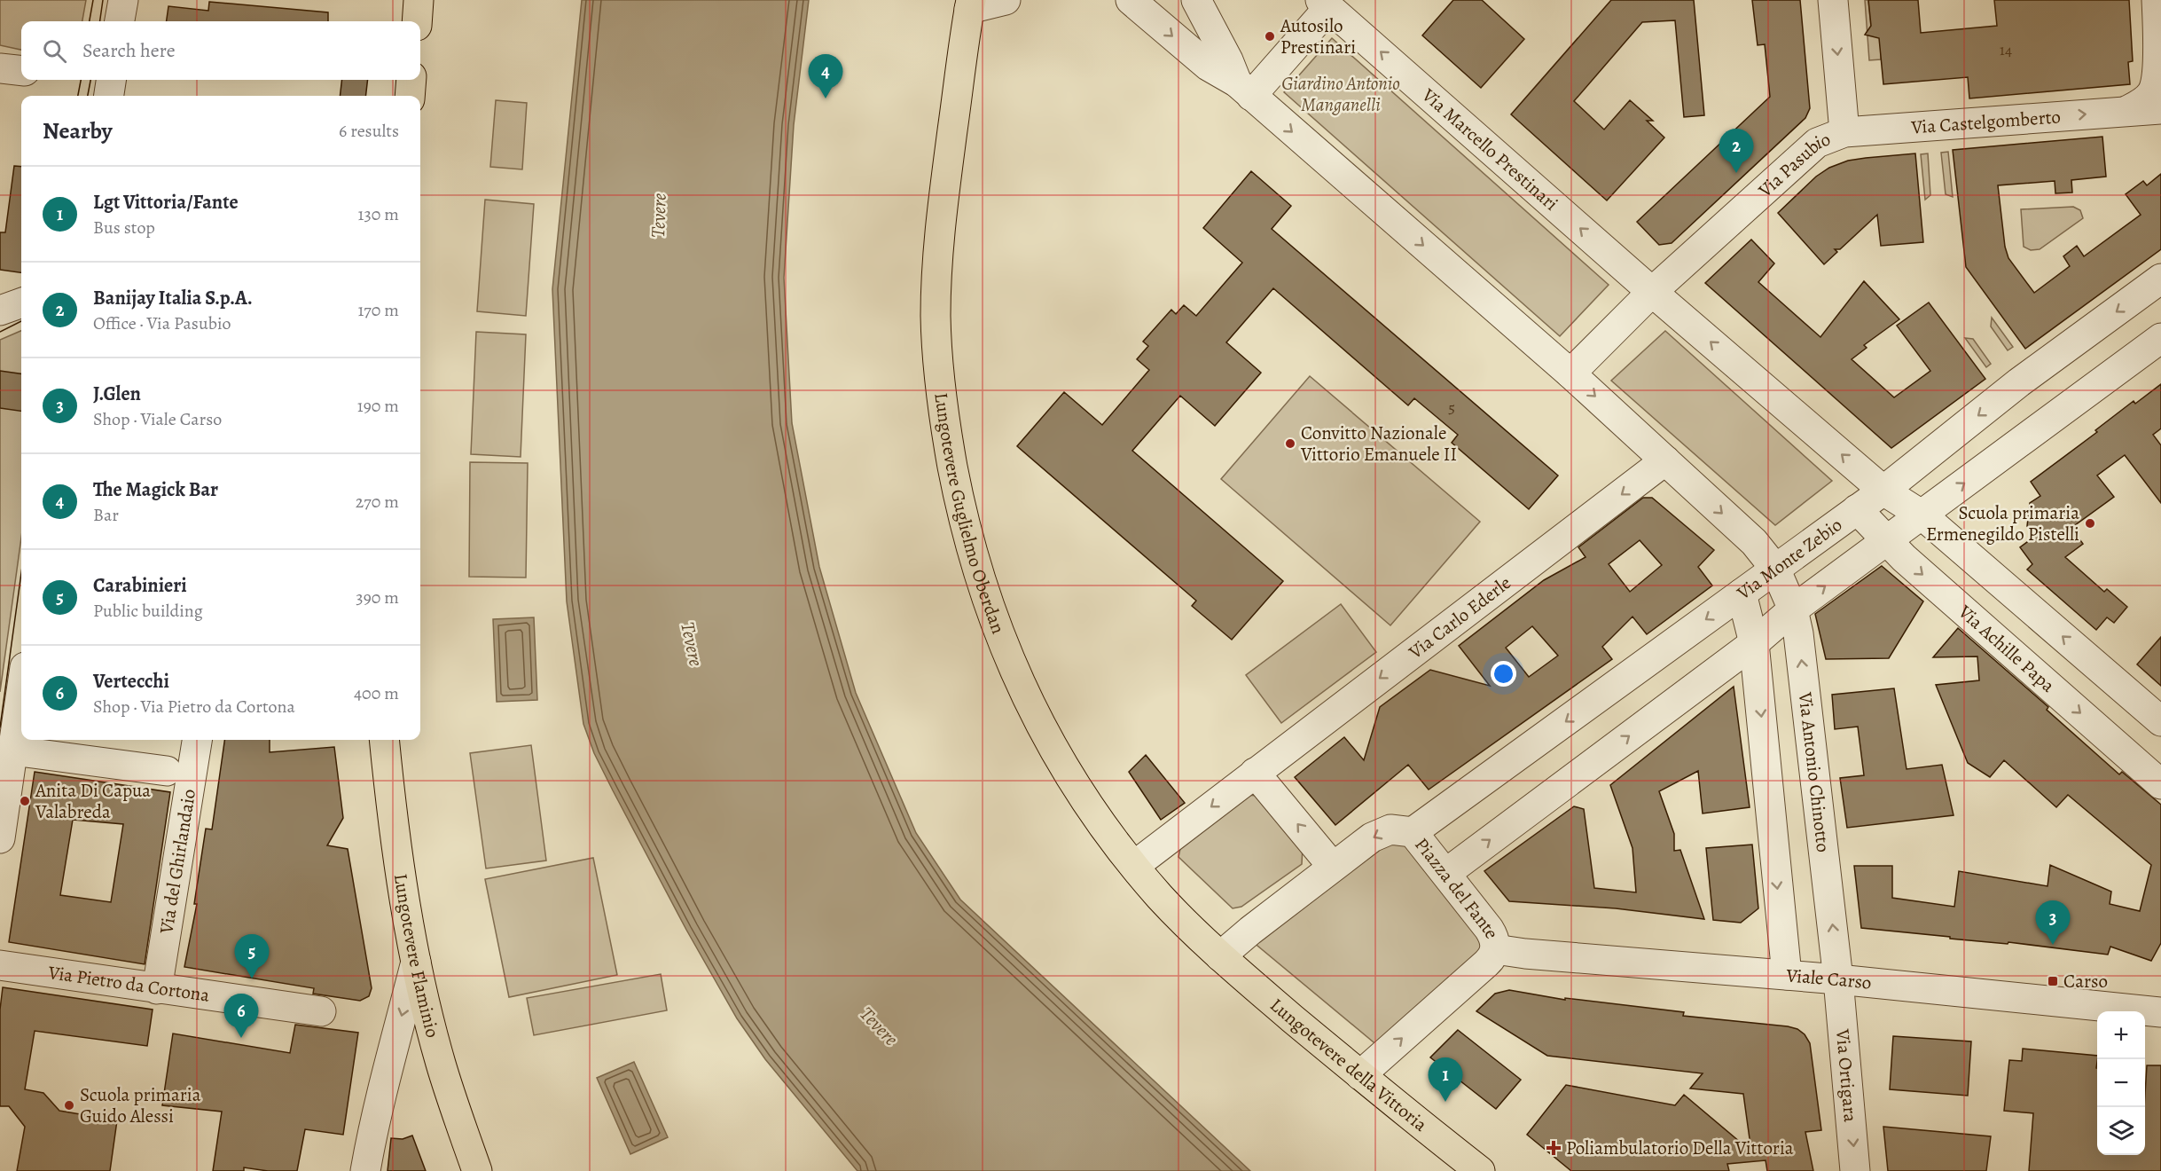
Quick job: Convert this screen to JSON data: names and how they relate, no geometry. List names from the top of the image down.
{
  "streets": {
    "main road": ["Lungotevere Guglielmo Oberdan", "Lungotevere Flaminio", "Lungotevere della Vittoria"],
    "street": [
      "Via Castelgomberto",
      "Via Marcello Prestinari",
      "Via Pasubio",
      "Via Monte Zebio",
      "Via Carlo Ederle",
      "Via Achille Papa",
      "Via Antonio Chinotto",
      "Via del Ghirlandaio",
      "Piazza del Fante",
      "Viale Carso",
      "Via Pietro da Cortona",
      "Via Ortigara"
    ]
  },
  "crossings": [
    ["Via Castelgomberto", "Via Pasubio"],
    ["Via Marcello Prestinari", "Via Pasubio"],
    ["Via Marcello Prestinari", "Via Monte Zebio"],
    ["Lungotevere Guglielmo Oberdan", "Piazza del Fante"],
    ["Lungotevere Guglielmo Oberdan", "Lungotevere della Vittoria"],
    ["Via Monte Zebio", "Via Achille Papa"],
    ["Via Monte Zebio", "Via Antonio Chinotto"],
    ["Via Monte Zebio", "Piazza del Fante"],
    ["Via Antonio Chinotto", "Viale Carso"],
    ["Via Antonio Chinotto", "Via Ortigara"],
    ["Via del Ghirlandaio", "Via Pietro da Cortona"],
    ["Piazza del Fante", "Viale Carso"],
    ["Piazza del Fante", "Lungotevere della Vittoria"],
    ["Viale Carso", "Via Ortigara"]
  ],
  "one_way": ["Via Castelgomberto", "Via Ortigara"],
  "water": ["Tevere"],
  "parks": ["Giardino Antonio Manganelli"],
  "places": {
    "other": [
      "Autosilo Prestinari",
      "Convitto Nazionale Vittorio Emanuele II",
      "Scuola primaria Ermenegildo Pistelli",
      "Anita Di Capua Valabreda",
      "Scuola primaria Guido Alessi"
    ],
    "transit": ["Carso"],
    "health": ["Poliambulatorio Della Vittoria"]
  },
  "house_numbers": ["14", "5"],
  "page": {
    "search": "Search here",
    "pins": [
      "4",
      "2",
      "3",
      "5",
      "6",
      "1"
    ],
    "heading": ["Nearby", "6 results"],
    "list": [
      {
        "mark": "1",
        "name": "Lgt Vittoria/Fante",
        "note": "Bus stop",
        "value": "130 m"
      },
      {
        "mark": "2",
        "name": "Banijay Italia S.p.A.",
        "note": "Office · Via Pasubio",
        "value": "170 m"
      },
      {
        "mark": "3",
        "name": "J.Glen",
        "note": "Shop · Viale Carso",
        "value": "190 m"
      },
      {
        "mark": "4",
        "name": "The Magick Bar",
        "note": "Bar",
        "value": "270 m"
      },
      {
        "mark": "5",
        "name": "Carabinieri",
        "note": "Public building",
        "value": "390 m"
      },
      {
        "mark": "6",
        "name": "Vertecchi",
        "note": "Shop · Via Pietro da Cortona",
        "value": "400 m"
      }
    ],
    "map_buttons": ["+", "−"]
  }
}
